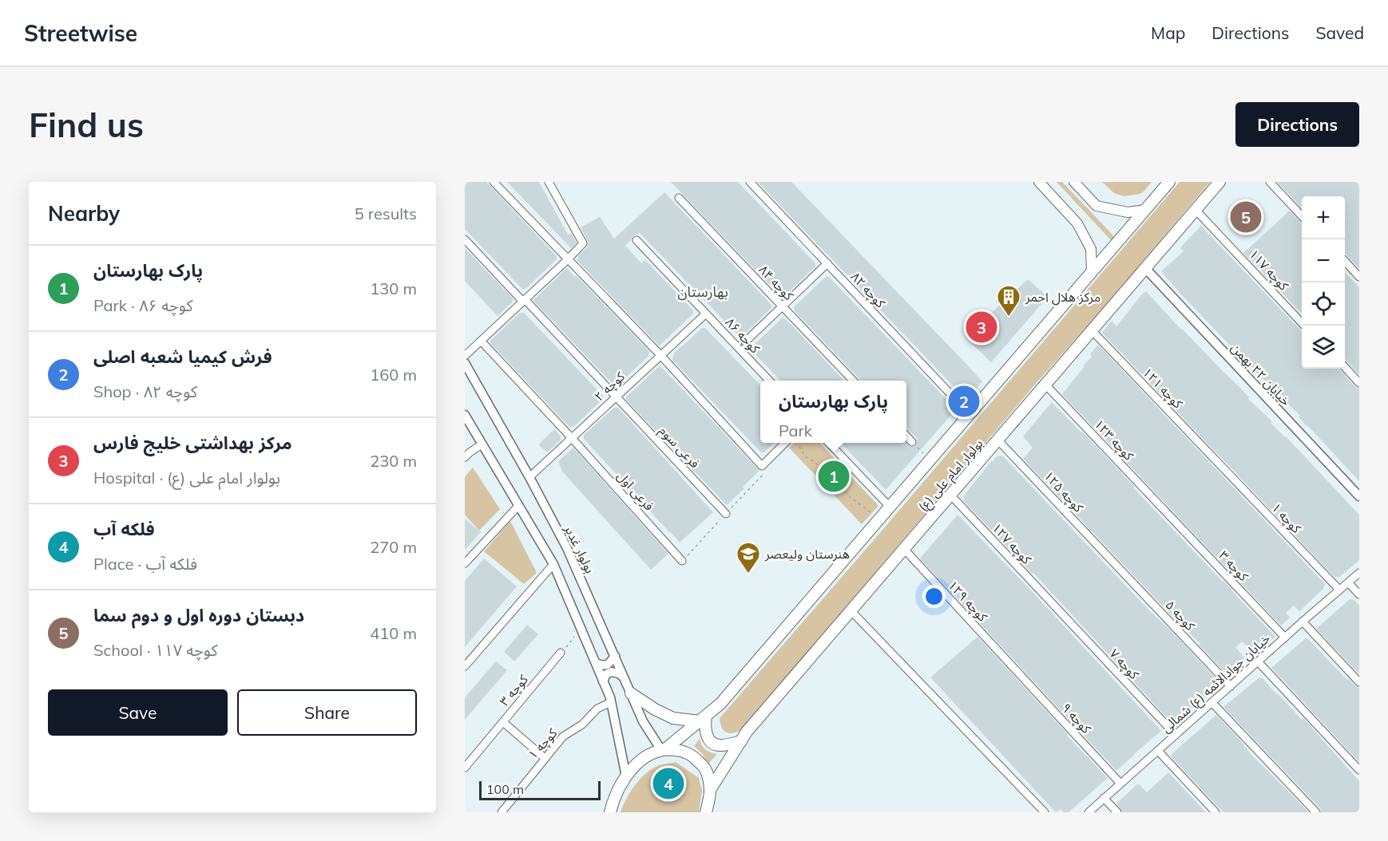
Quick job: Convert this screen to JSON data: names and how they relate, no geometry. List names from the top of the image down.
{
  "streets": {
    "main road": ["بولوار امام علی (ع)"],
    "street": [
      "کوچه ۱۱۷",
      "کوچه ۸۴",
      "کوچه ۸۲",
      "کوچه ۸۶",
      "خیابان ۲۲ بهمن",
      "کوچه ۲",
      "کوچه ۱۲۱",
      "کوچه ۱۲۳",
      "فرعی سوم",
      "فرعی اول",
      "کوچه ۱۲۵",
      "کوچه ۱",
      "کوچه ۱۲۷",
      "بولوار غدیر",
      "کوچه ۳",
      "کوچه ۱۲۹",
      "کوچه ۵",
      "کوچه ۷",
      "خیابان جوادالائمه (ع) شمالی",
      "کوچه ۹"
    ]
  },
  "crossings": [
    ["کوچه ۱۱۷", "بولوار امام علی (ع)"],
    ["کوچه ۸۲", "بولوار امام علی (ع)"],
    ["کوچه ۸۶", "کوچه ۲"],
    ["خیابان ۲۲ بهمن", "بولوار امام علی (ع)"],
    ["کوچه ۲", "فرعی سوم"],
    ["کوچه ۲", "فرعی اول"],
    ["کوچه ۲", "بولوار غدیر"],
    ["کوچه ۱۲۱", "بولوار امام علی (ع)"],
    ["کوچه ۱۲۱", "کوچه ۱"],
    ["کوچه ۱۲۳", "بولوار امام علی (ع)"],
    ["کوچه ۱۲۳", "کوچه ۳"],
    ["بولوار امام علی (ع)", "کوچه ۱۲۵"],
    ["بولوار امام علی (ع)", "کوچه ۱۲۷"],
    ["بولوار امام علی (ع)", "بولوار غدیر"],
    ["بولوار امام علی (ع)", "کوچه ۱۲۹"],
    ["کوچه ۱۲۵", "کوچه ۵"],
    ["کوچه ۱", "خیابان جوادالائمه (ع) شمالی"],
    ["کوچه ۱۲۷", "کوچه ۷"],
    ["کوچه ۳", "خیابان جوادالائمه (ع) شمالی"],
    ["کوچه ۱۲۹", "کوچه ۹"],
    ["کوچه ۵", "خیابان جوادالائمه (ع) شمالی"],
    ["کوچه ۷", "خیابان جوادالائمه (ع) شمالی"],
    ["خیابان جوادالائمه (ع) شمالی", "کوچه ۹"]
  ],
  "districts": ["بهارستان"],
  "places": {
    "building": ["مرکز هلال احمر"],
    "school or university": ["هنرستان ولیعصر"]
  },
  "scale_bar": "100 m",
  "page": {
    "header": "Streetwise",
    "nav": ["Map", "Directions", "Saved"],
    "buttons": [
      "Directions",
      ["Save", "Share"]
    ],
    "title": "Find us",
    "heading": ["Nearby", "5 results"],
    "map_buttons": ["+", "−"],
    "pins": [
      "5",
      "3",
      "2",
      "1",
      "4"
    ],
    "list": [
      {
        "mark": "1",
        "name": "پارک بهارستان",
        "note": "Park · کوچه ۸۶",
        "value": "130 m"
      },
      {
        "mark": "2",
        "name": "فرش کیمیا شعبه اصلی",
        "note": "Shop · کوچه ۸۲",
        "value": "160 m"
      },
      {
        "mark": "3",
        "name": "مرکز بهداشتی خلیج فارس",
        "note": "Hospital · بولوار امام علی (ع)",
        "value": "230 m"
      },
      {
        "mark": "4",
        "name": "فلکه آب",
        "note": "Place · فلکه آب",
        "value": "270 m"
      },
      {
        "mark": "5",
        "name": "دبستان دوره اول و دوم سما",
        "note": "School · کوچه ۱۱۷",
        "value": "410 m"
      }
    ],
    "popup": ["پارک بهارستان", "Park"],
    "scale": "100 m"
  }
}
